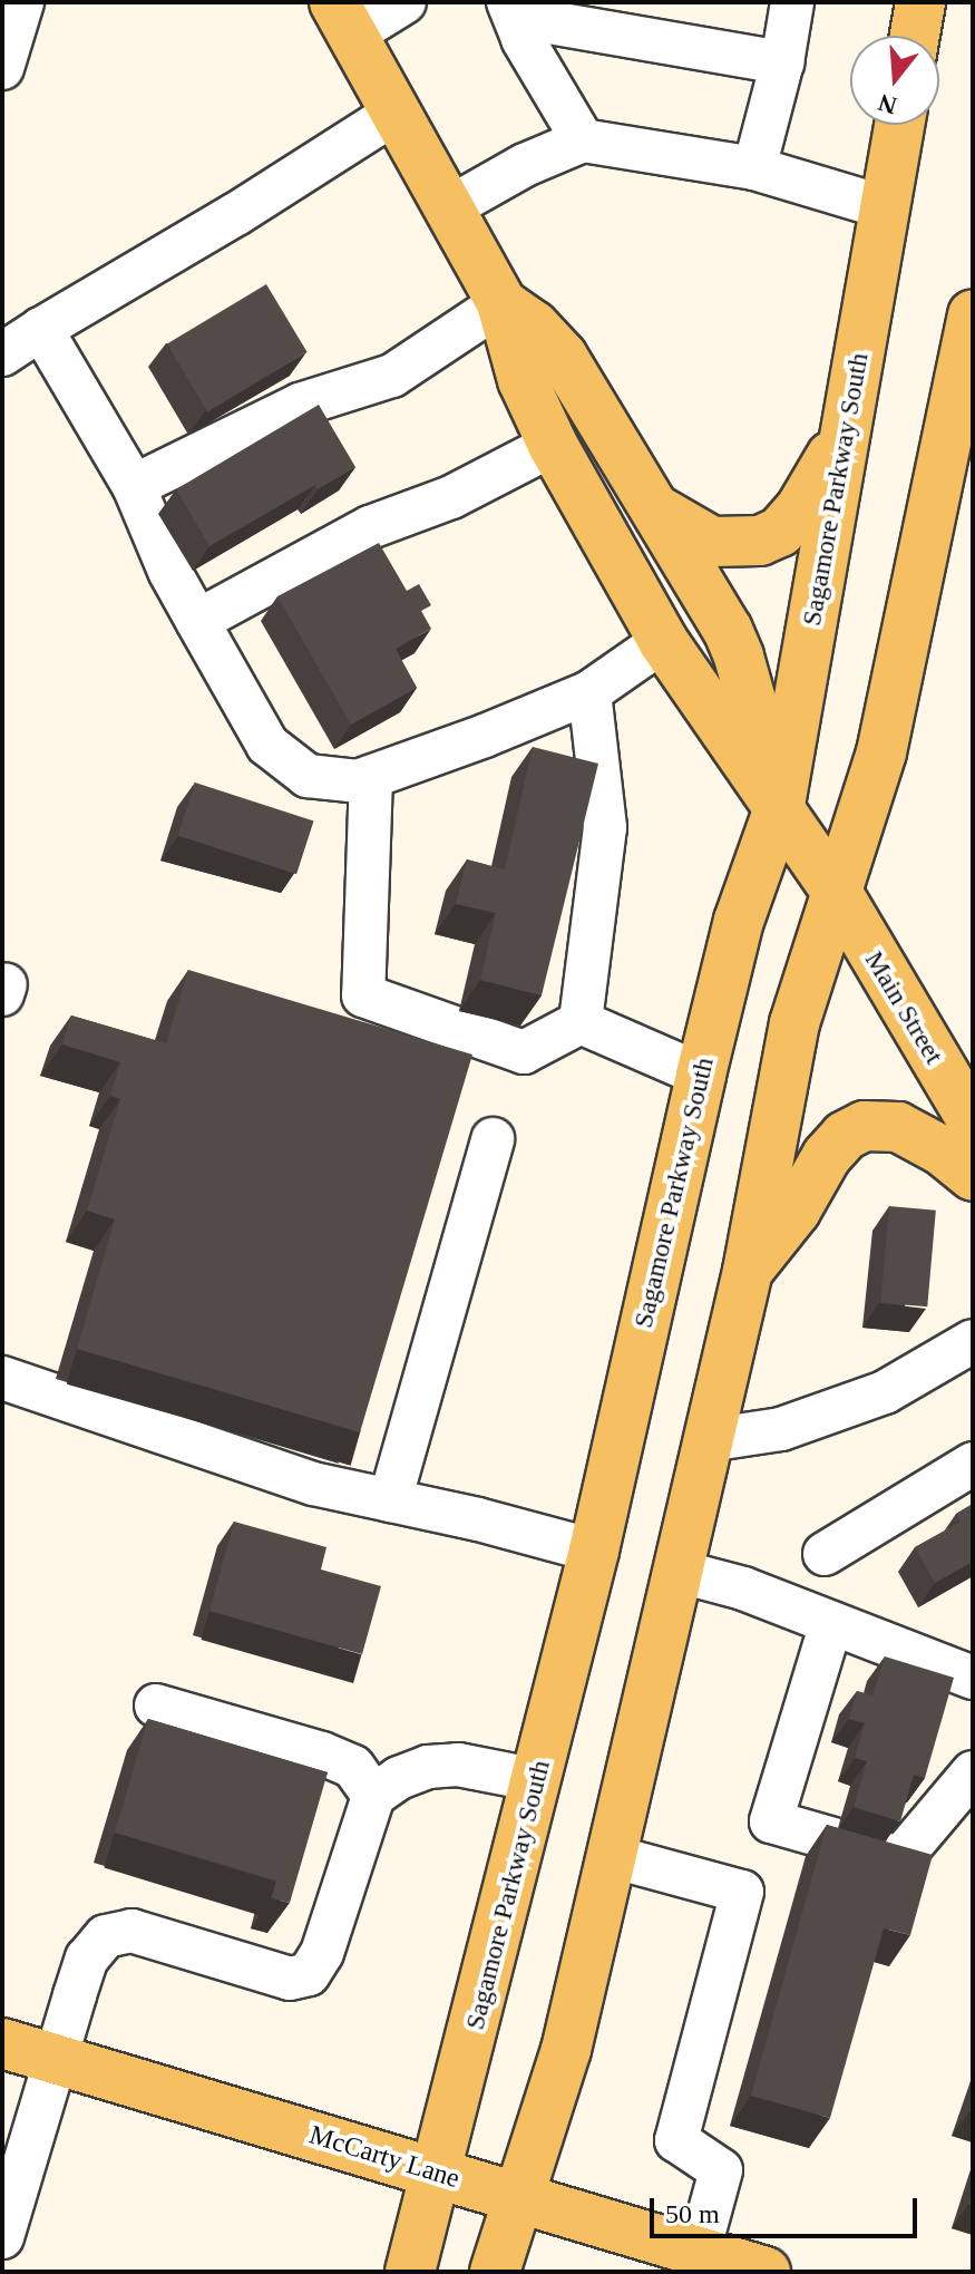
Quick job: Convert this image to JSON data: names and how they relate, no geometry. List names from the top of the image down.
{
  "streets": {
    "main road": ["Sagamore Parkway South", "Main Street", "McCarty Lane"]
  },
  "crossings": [
    ["Sagamore Parkway South", "Main Street"],
    ["Sagamore Parkway South", "McCarty Lane"]
  ],
  "scale_bar": "50 m",
  "north": "bottom"
}
